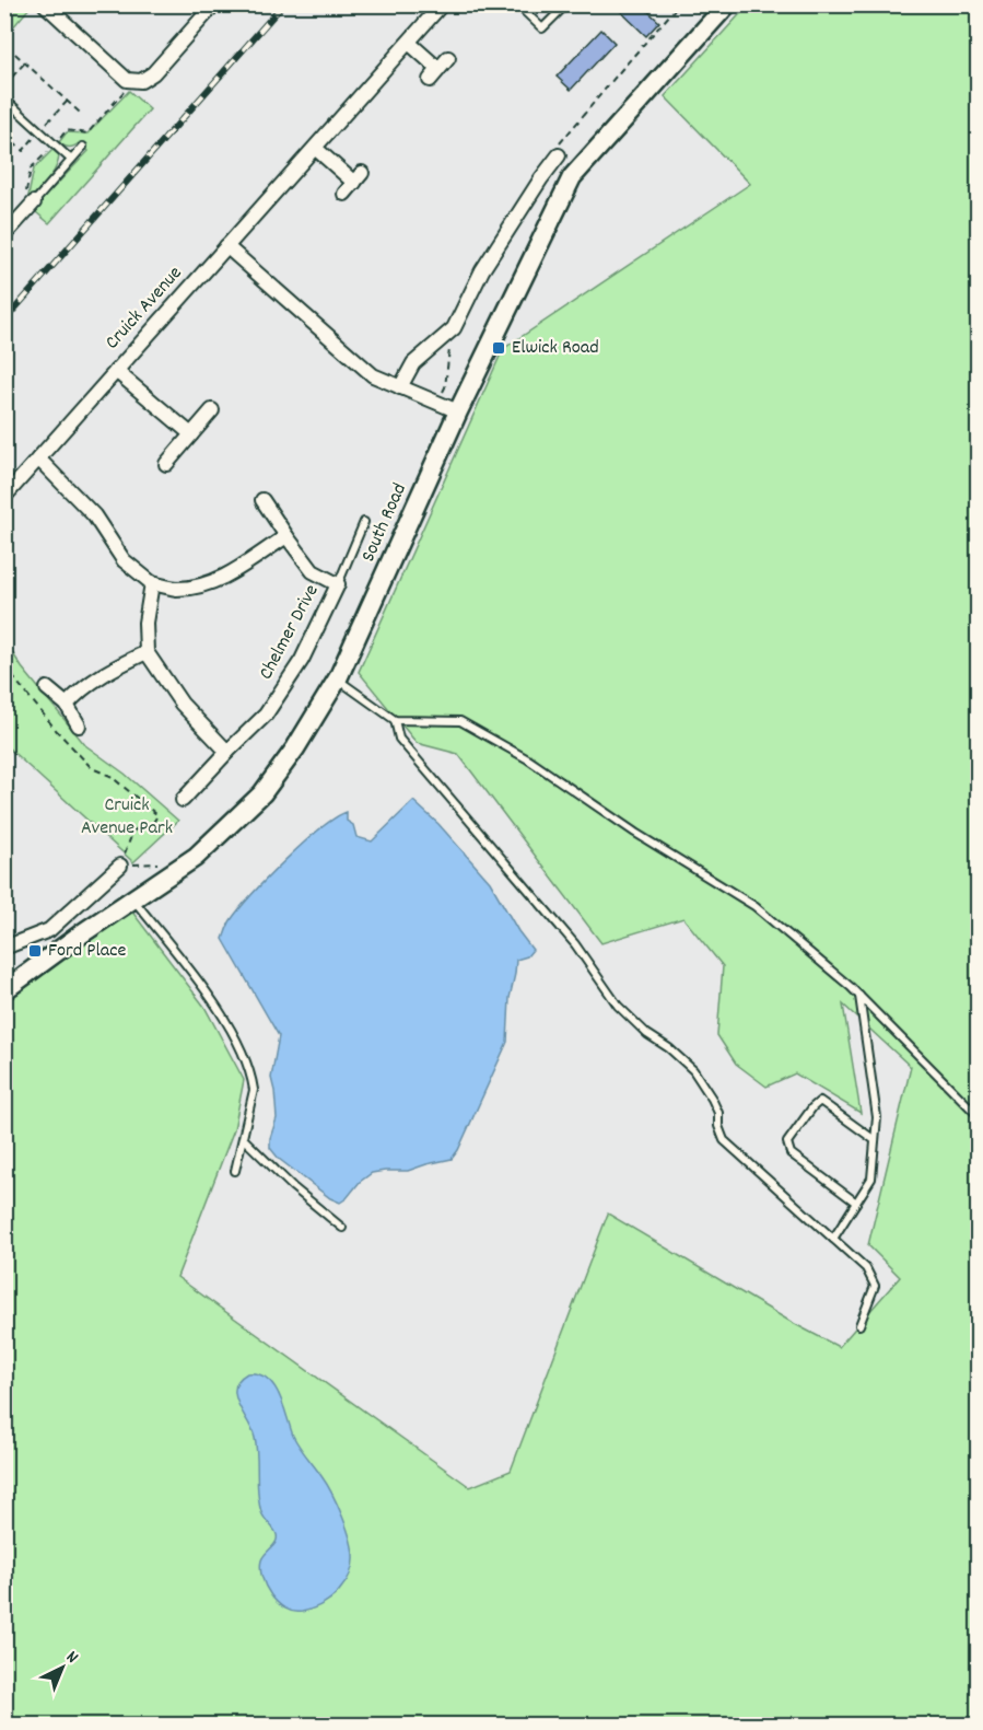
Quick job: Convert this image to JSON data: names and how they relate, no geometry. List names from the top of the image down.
{
  "streets": {
    "main road": ["South Road"],
    "street": ["Cruick Avenue", "Chelmer Drive"]
  },
  "parks": ["Cruick Avenue Park"],
  "places": {
    "transit": ["Elwick Road", "Ford Place"]
  },
  "north": "top right"
}
